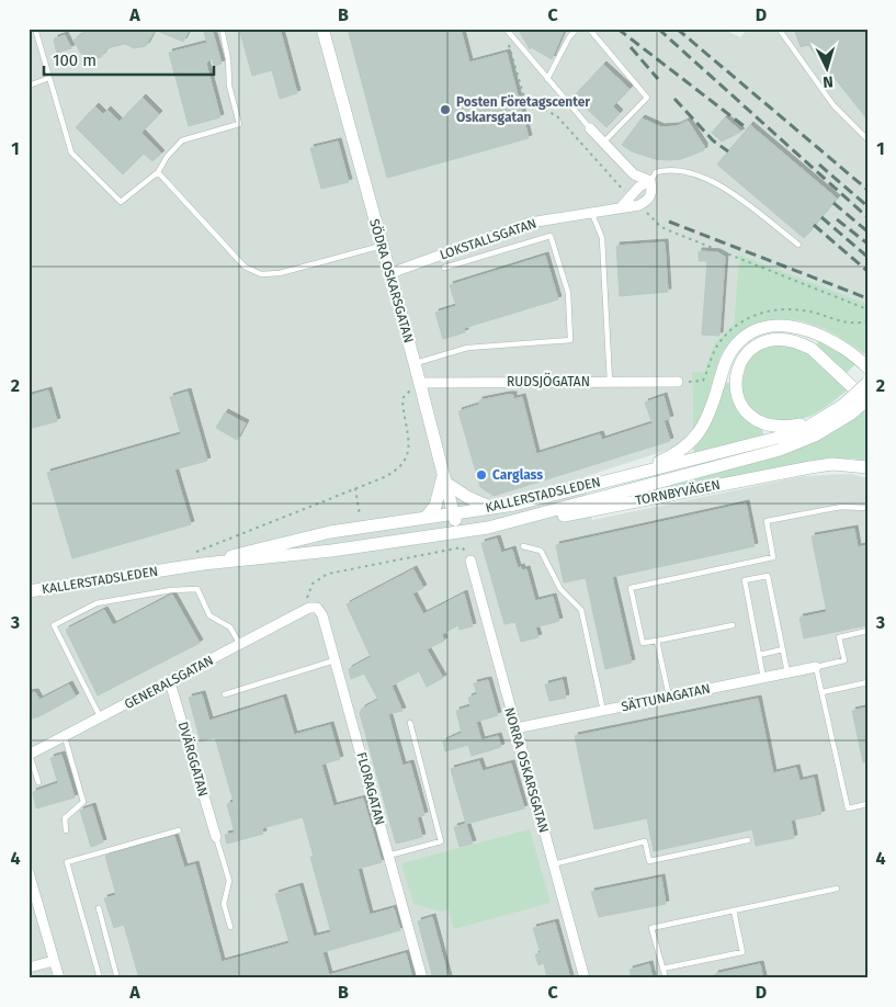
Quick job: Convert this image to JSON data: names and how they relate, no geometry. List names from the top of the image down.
{
  "streets": {
    "main road": ["SÖDRA OSKARSGATAN", "TORNBYVÄGEN", "KALLERSTADSLEDEN"],
    "street": [
      "LOKSTALLSGATAN",
      "RUDSJÖGATAN",
      "GENERALSGATAN",
      "SÄTTUNAGATAN",
      "DVÄRGGATAN",
      "NORRA OSKARSGATAN",
      "FLORAGATAN"
    ]
  },
  "crossings": [
    ["LOKSTALLSGATAN", "SÖDRA OSKARSGATAN"],
    ["SÖDRA OSKARSGATAN", "RUDSJÖGATAN"],
    ["SÖDRA OSKARSGATAN", "KALLERSTADSLEDEN"],
    ["TORNBYVÄGEN", "KALLERSTADSLEDEN"],
    ["GENERALSGATAN", "DVÄRGGATAN"],
    ["GENERALSGATAN", "FLORAGATAN"],
    ["SÄTTUNAGATAN", "NORRA OSKARSGATAN"]
  ],
  "places": ["Posten Företagscenter Oskarsgatan", "Carglass"],
  "scale_bar": "100 m",
  "north": "bottom",
  "grid": {
    "columns": [
      "A",
      "B",
      "C",
      "D"
    ],
    "rows": [
      "1",
      "2",
      "3",
      "4"
    ]
  }
}
